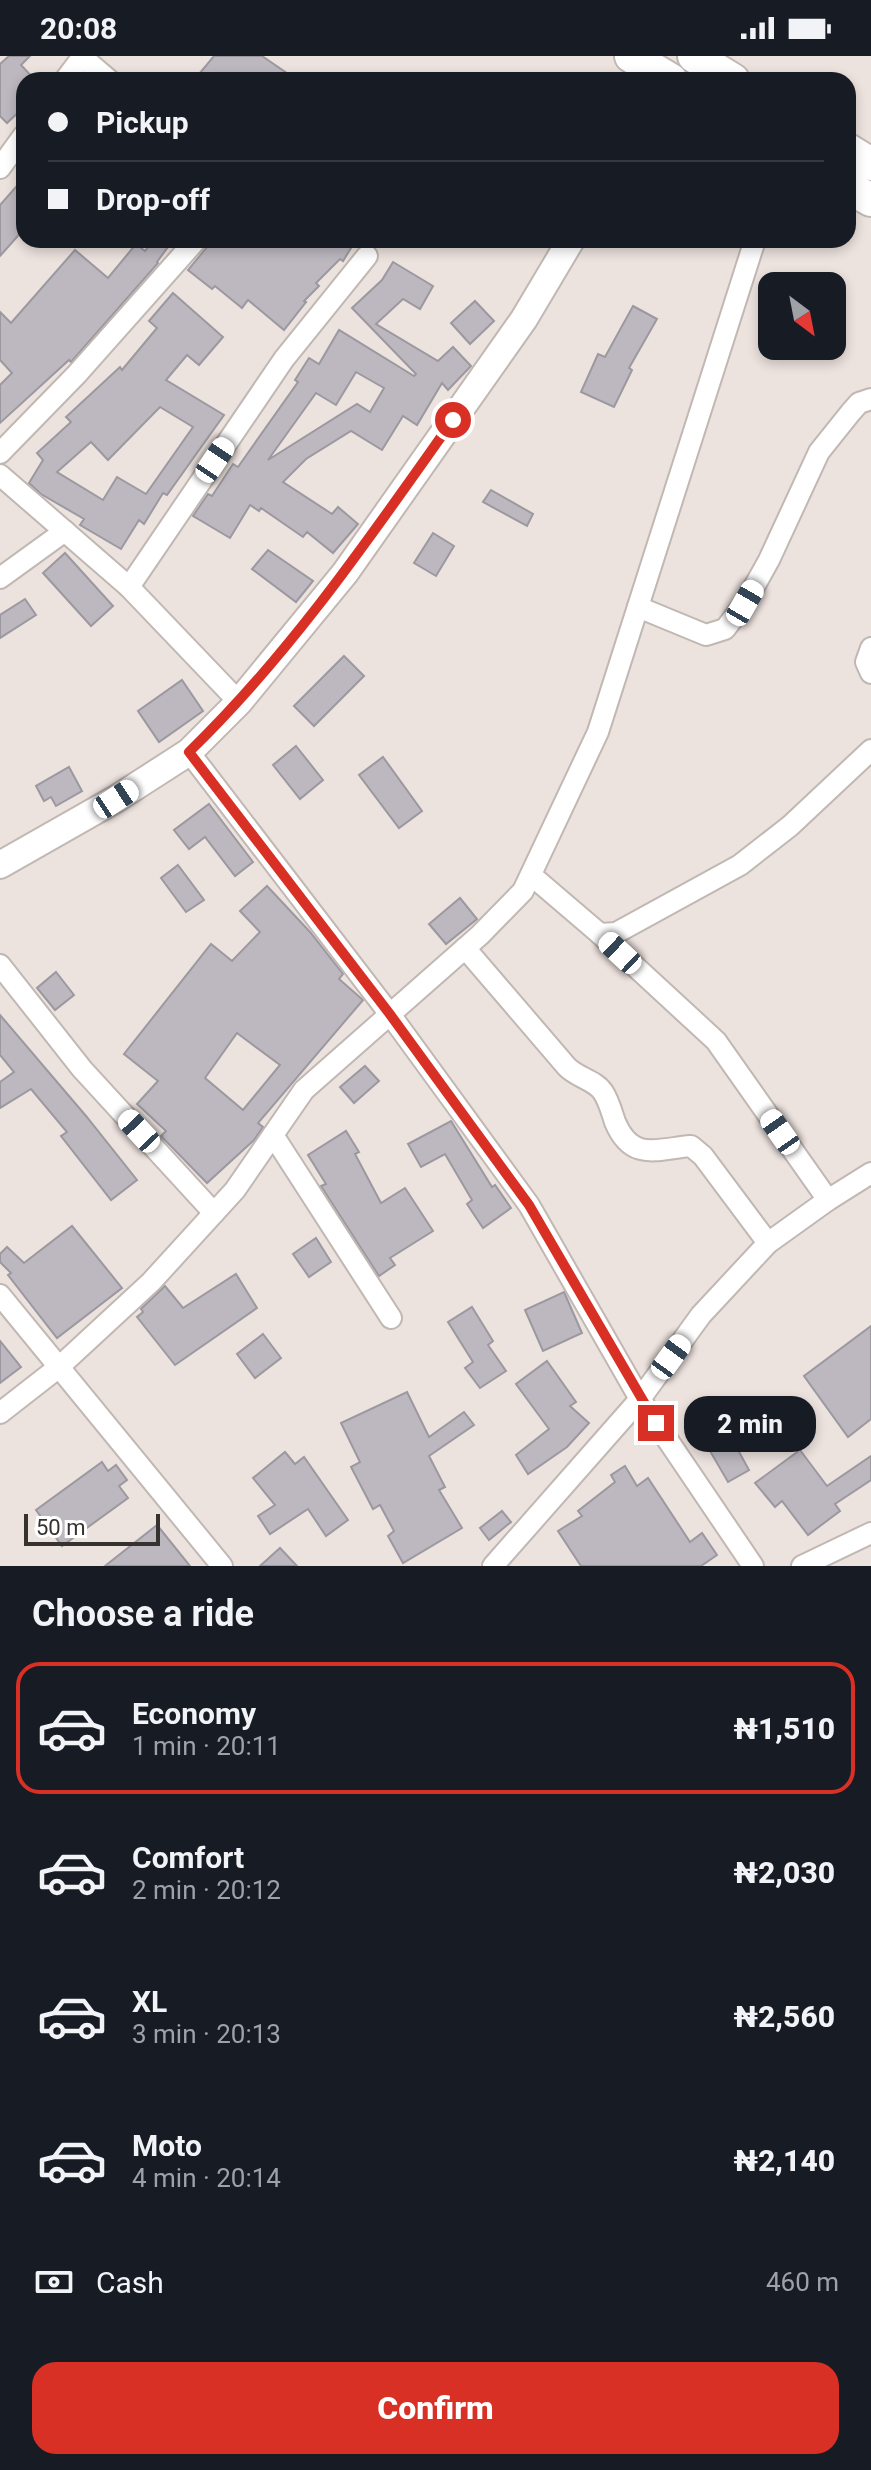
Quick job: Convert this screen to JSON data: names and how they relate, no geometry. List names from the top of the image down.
{
  "scale_bar": "50 m",
  "north": "bottom right",
  "page": {
    "status": "20:08",
    "banner": ["Pickup", "Drop-off"],
    "bubble": "2 min",
    "scale": "50 m",
    "heading": "Choose a ride",
    "list": [
      {
        "name": "Economy",
        "note": "1 min · 20:11",
        "value": "₦1,510"
      },
      {
        "name": "Comfort",
        "note": "2 min · 20:12",
        "value": "₦2,030"
      },
      {
        "name": "XL",
        "note": "3 min · 20:13",
        "value": "₦2,560"
      },
      {
        "name": "Moto",
        "note": "4 min · 20:14",
        "value": "₦2,140"
      }
    ],
    "pay": ["Cash", "460 m"],
    "buttons": "Confirm"
  }
}
